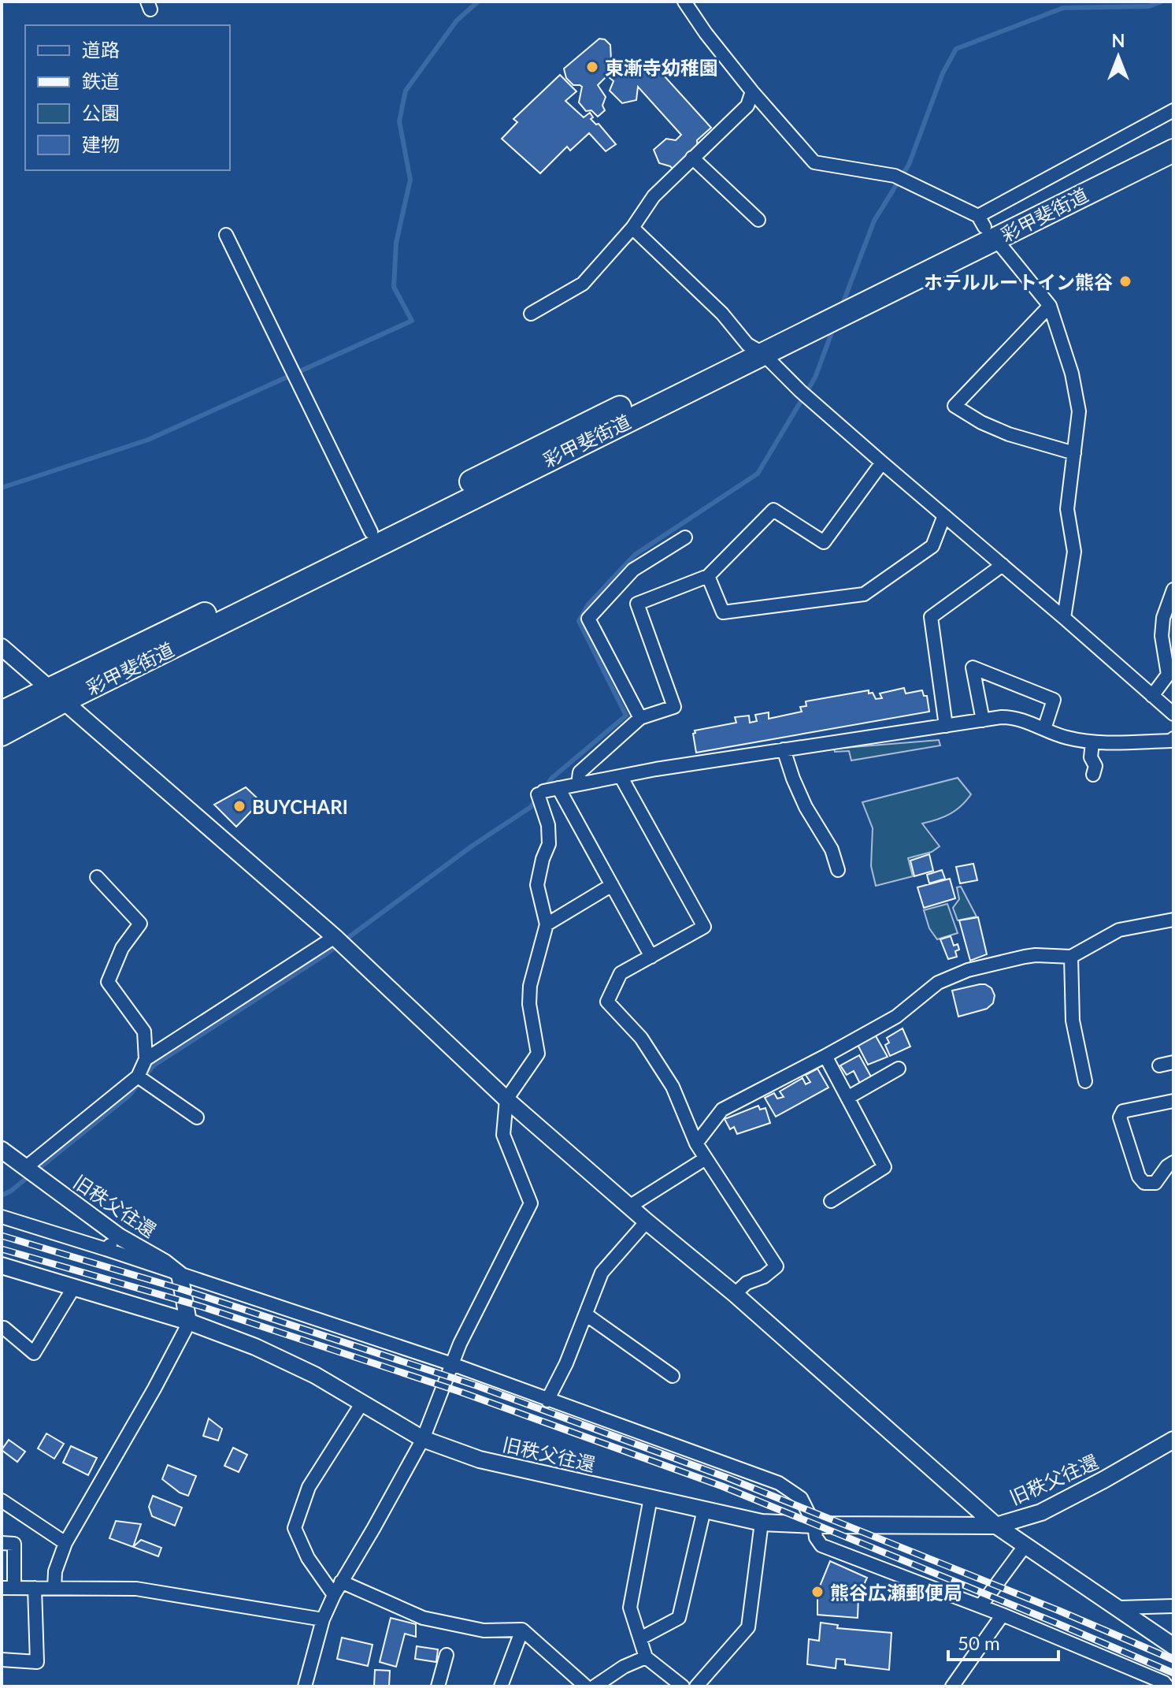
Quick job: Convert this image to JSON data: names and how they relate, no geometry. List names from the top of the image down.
{
  "streets": {
    "highway": ["彩甲斐街道"],
    "street": ["旧秩父往還"]
  },
  "places": [
    "東漸寺幼稚園",
    "ホテルルートイン熊谷",
    "BUYCHARI",
    "熊谷広瀬郵便局"
  ],
  "legend": [
    "道路",
    "鉄道",
    "公園",
    "建物"
  ],
  "scale_bar": "50 m",
  "north": "top"
}
